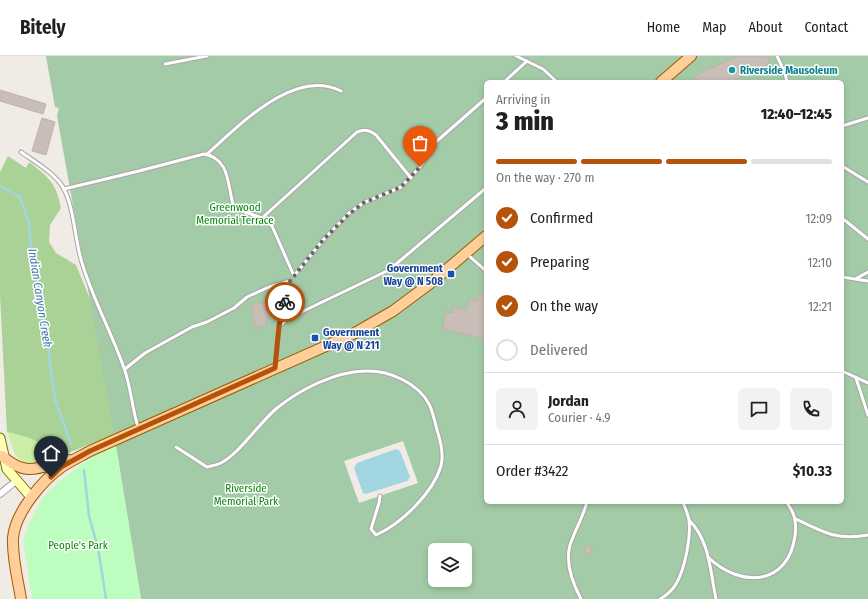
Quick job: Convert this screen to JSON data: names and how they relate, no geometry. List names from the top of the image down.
{
  "water": ["Indian Canyon Creek"],
  "parks": ["Greenwood Memorial Terrace", "Riverside Memorial Park", "People's Park"],
  "places": {
    "other": ["Riverside Mausoleum"],
    "transit": ["Government Way @ N 508", "Government Way @ N 211"]
  },
  "page": {
    "header": "Bitely",
    "nav": [
      "Home",
      "Map",
      "About",
      "Contact"
    ],
    "heading": ["3 min", "Arriving in", "12:40–12:45"],
    "panel": [
      "Jordan",
      "Courier · 4.9",
      "Order #3422",
      "$10.33"
    ],
    "bar": "On the way · 270 m",
    "list": [
      ["Confirmed", "12:09"],
      ["Preparing", "12:10"],
      ["On the way", "12:21"],
      "Delivered"
    ]
  }
}
